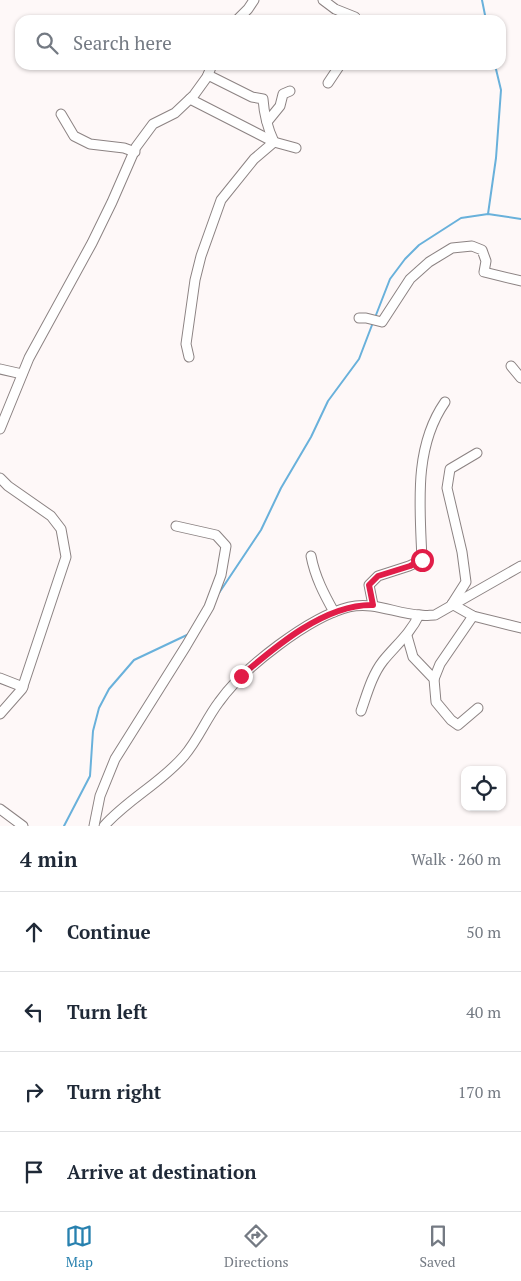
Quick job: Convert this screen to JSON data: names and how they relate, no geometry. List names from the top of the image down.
{
  "page": {
    "search": "Search here",
    "heading": ["4 min", "Walk · 260 m"],
    "list": [
      ["Continue", "50 m"],
      ["Turn left", "40 m"],
      ["Turn right", "170 m"],
      "Arrive at destination"
    ],
    "nav": ["Map", "Directions", "Saved"]
  }
}
